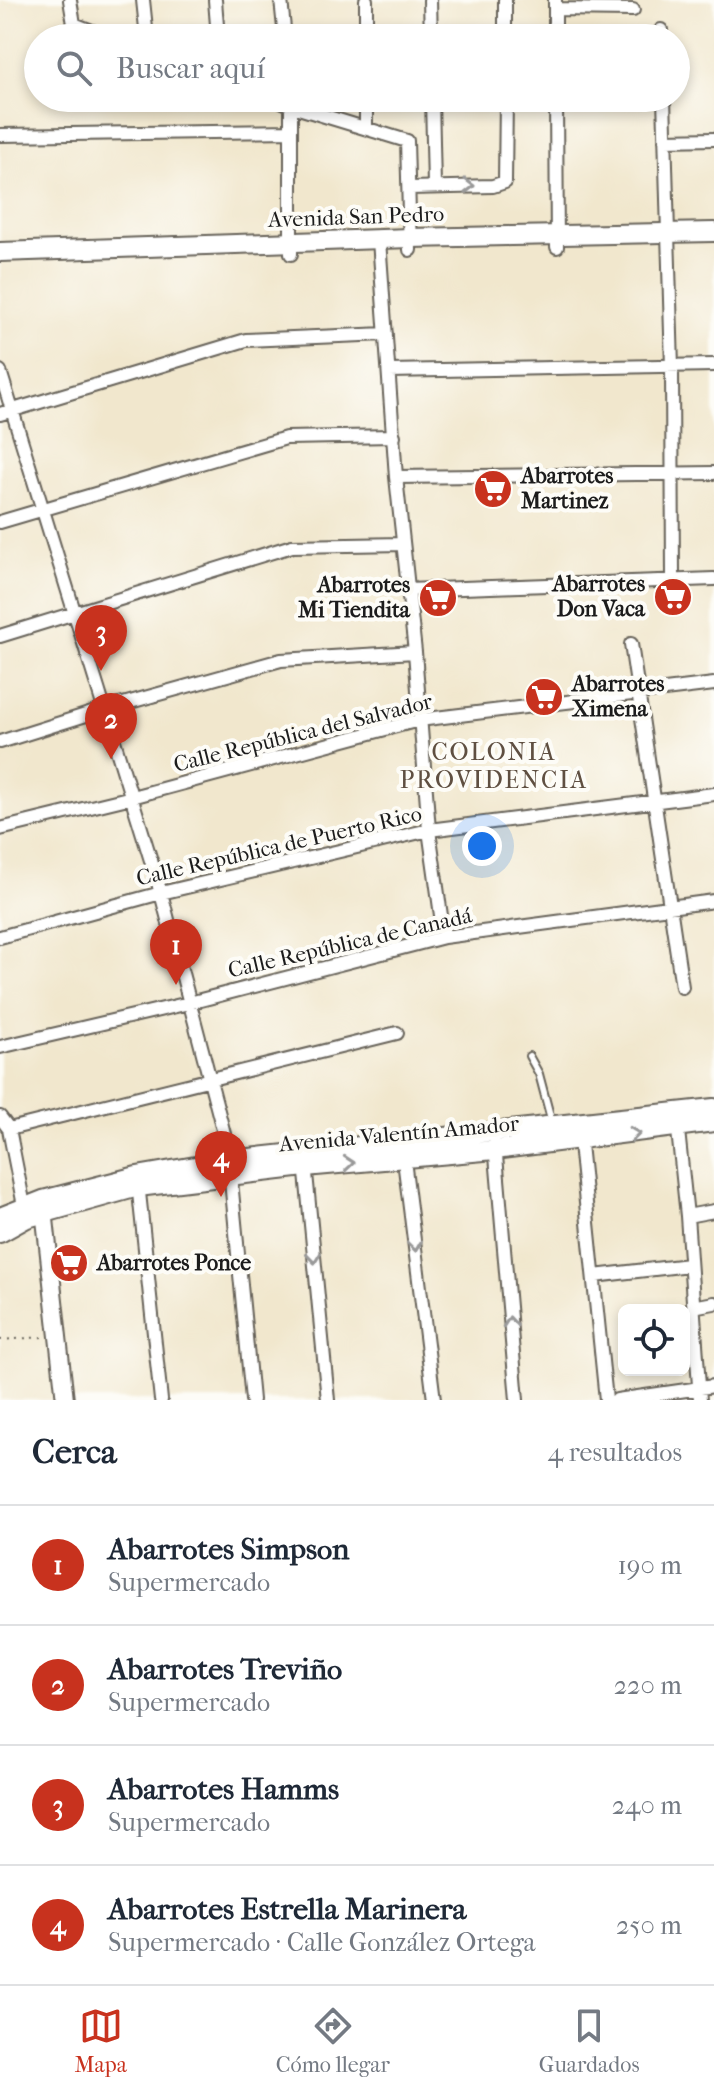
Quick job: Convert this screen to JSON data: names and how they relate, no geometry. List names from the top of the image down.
{
  "streets": {
    "main road": ["Avenida San Pedro", "Avenida Valentín Amador"],
    "street": ["Calle República del Salvador", "Calle República de Puerto Rico", "Calle República de Canadá"]
  },
  "districts": ["COLONIA PROVIDENCIA"],
  "places": {
    "supermarket": [
      "Abarrotes Martinez",
      "Abarrotes Don Vaca",
      "Abarrotes Mi Tiendita",
      "Abarrotes Ximena",
      "Abarrotes Ponce"
    ]
  },
  "page": {
    "search": "Buscar aquí",
    "pins": [
      "3",
      "2",
      "1",
      "4"
    ],
    "heading": ["Cerca", "4 resultados"],
    "list": [
      {
        "mark": "1",
        "name": "Abarrotes Simpson",
        "note": "Supermercado",
        "value": "190 m"
      },
      {
        "mark": "2",
        "name": "Abarrotes Treviño",
        "note": "Supermercado",
        "value": "220 m"
      },
      {
        "mark": "3",
        "name": "Abarrotes Hamms",
        "note": "Supermercado",
        "value": "240 m"
      },
      {
        "mark": "4",
        "name": "Abarrotes Estrella Marinera",
        "note": "Supermercado · Calle González Ortega",
        "value": "250 m"
      }
    ],
    "nav": ["Mapa", "Cómo llegar", "Guardados"]
  }
}
